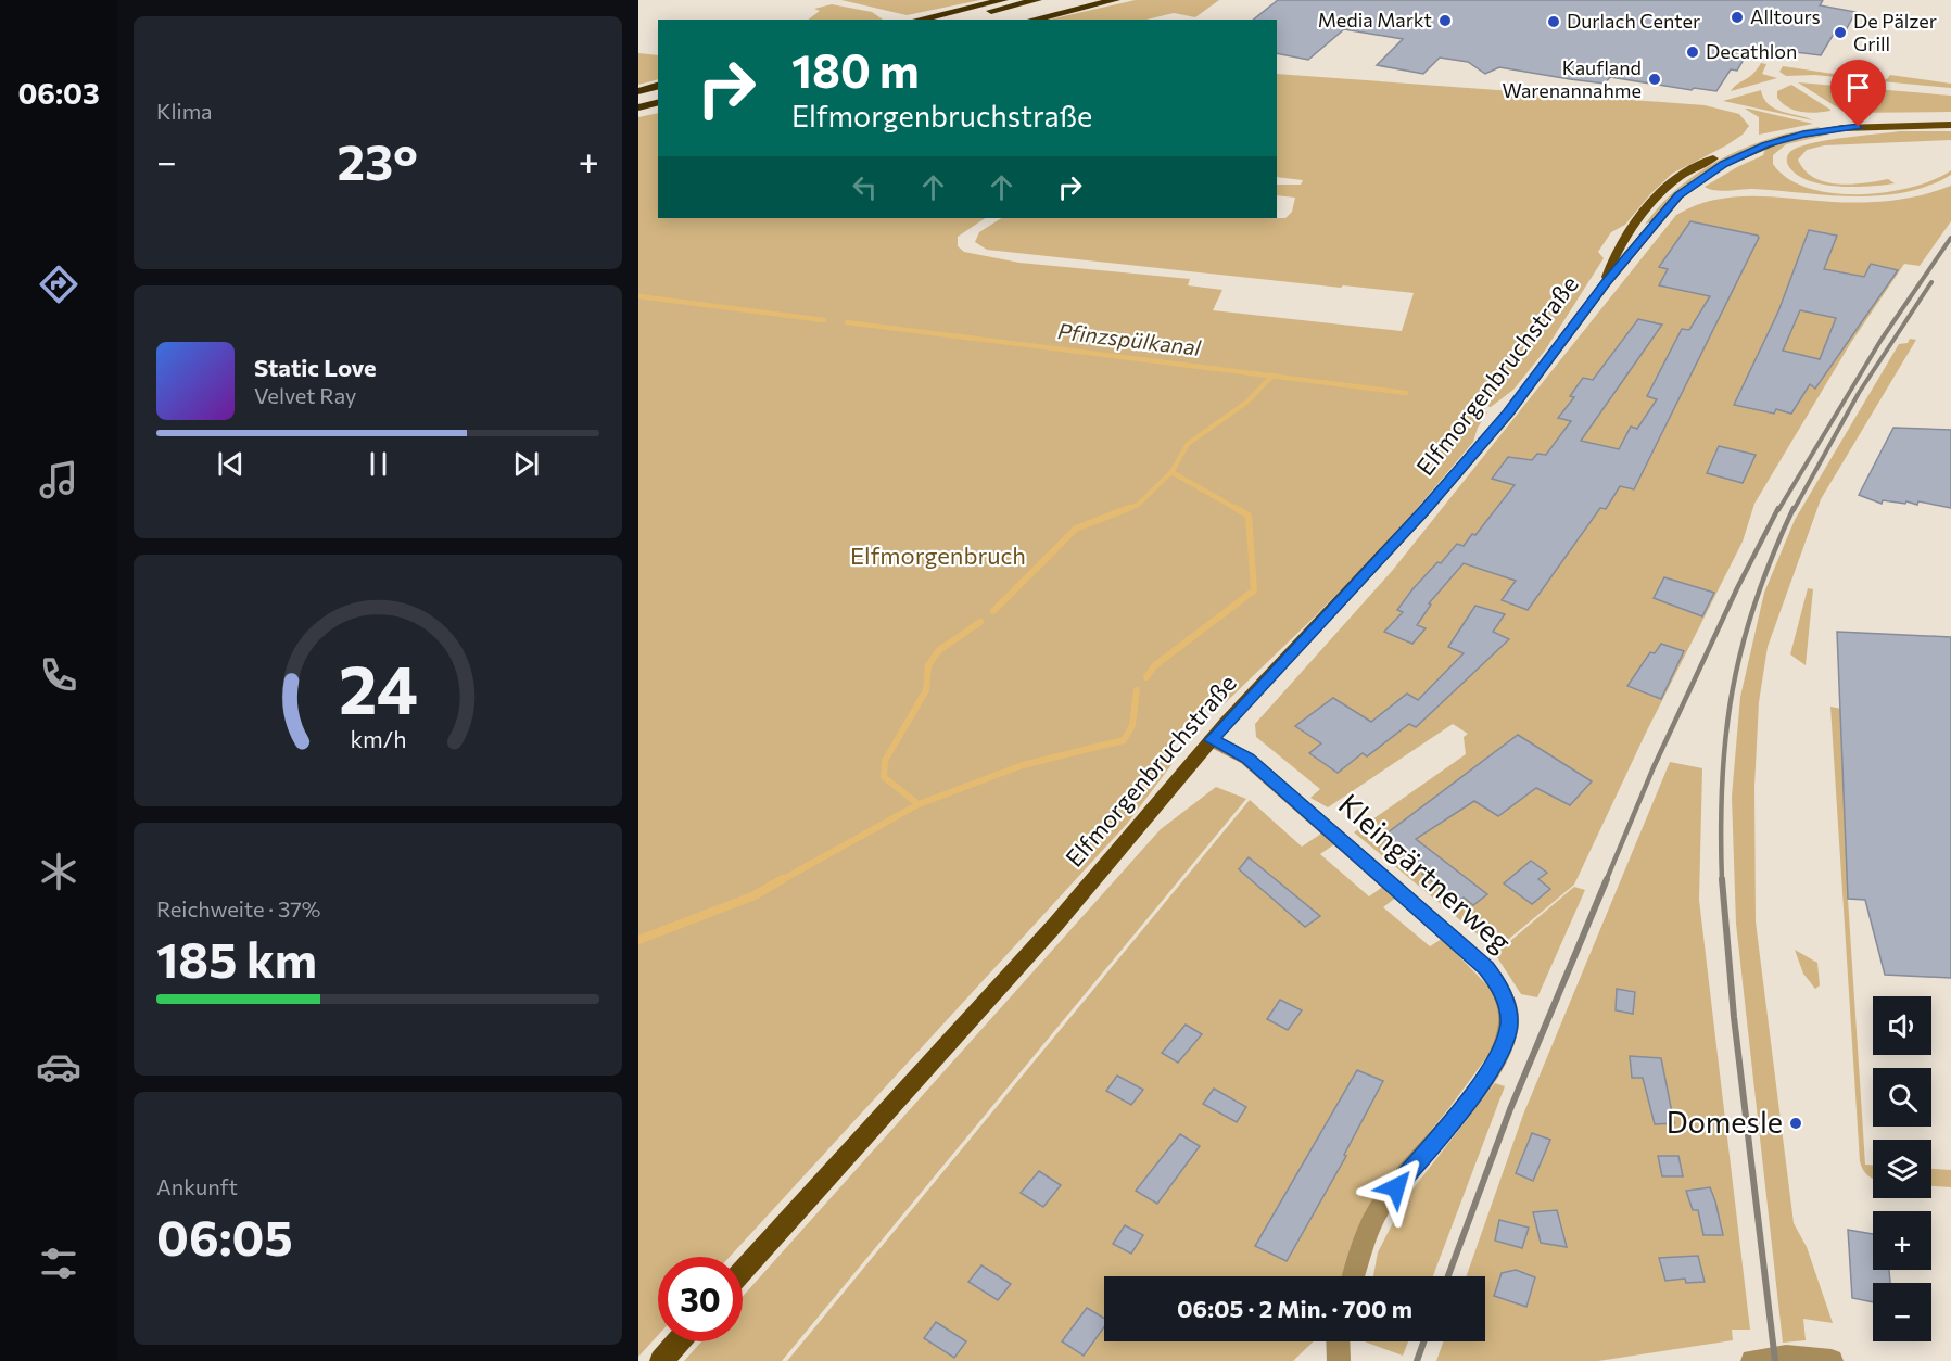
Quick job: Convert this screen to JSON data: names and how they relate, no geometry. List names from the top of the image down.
{
  "streets": {
    "main road": ["Elfmorgenbruchstraße"],
    "street": ["Kleingärtnerweg"]
  },
  "crossings": [
    ["Elfmorgenbruchstraße", "Kleingärtnerweg"]
  ],
  "water": ["Pfinzspülkanal"],
  "parks": ["Elfmorgenbruch"],
  "places": [
    "Alltours",
    "Media Markt",
    "Durlach Center",
    "De Pälzer Grill",
    "Decathlon",
    "Kaufland Warenannahme",
    "Domesle"
  ],
  "page": {
    "tabs": "06:03",
    "tile": [
      "Klima",
      ["Reichweite · 37%", "185 km"],
      ["Ankunft", "06:05"]
    ],
    "turn": ["180 m", "Elfmorgenbruchstraße"],
    "heat": ["−", "23°", "+"],
    "song": ["Static Love", "Velvet Ray"],
    "map_buttons": ["+", "−"],
    "limit": "30",
    "trip": "06:05 · 2 Min. · 700 m",
    "gauge": ["24", "km/h"]
  }
}
